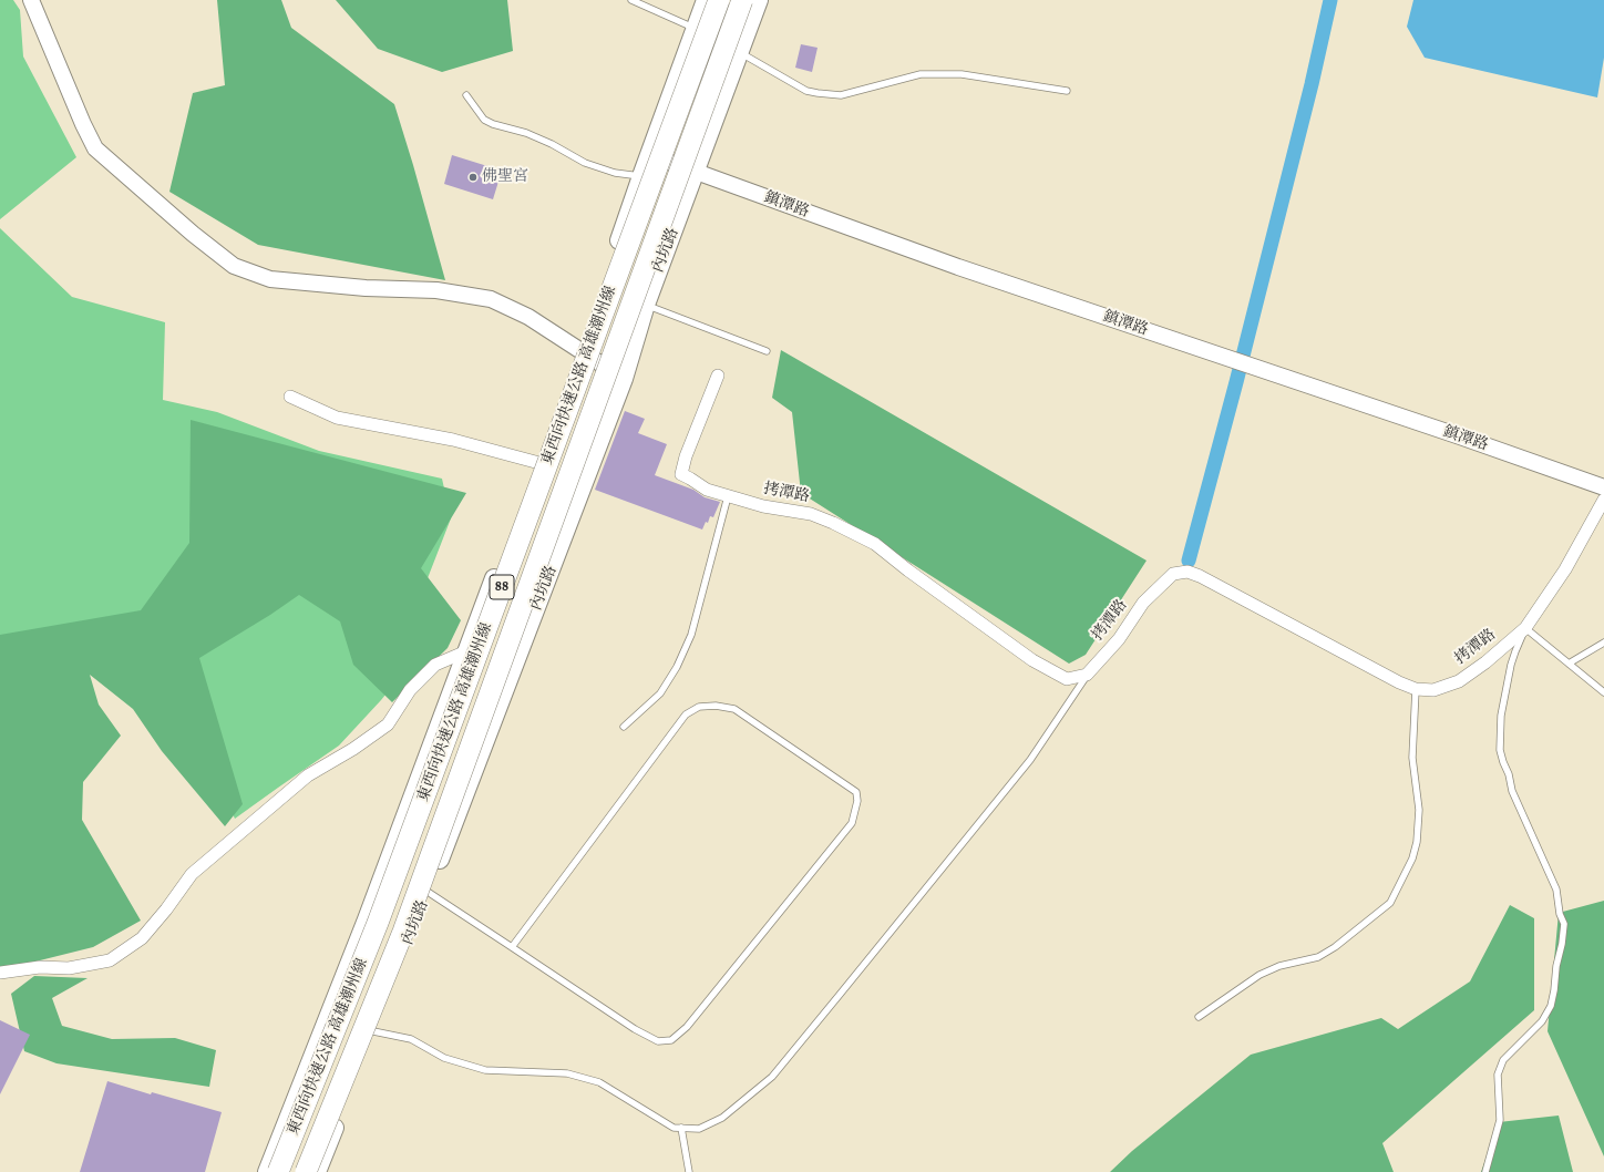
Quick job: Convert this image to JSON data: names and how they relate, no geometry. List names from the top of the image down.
{
  "streets": {
    "highway": ["東西向快速公路 高雄潮州線", "88"],
    "main road": ["內坑路"],
    "street": ["鎮潭路", "拷潭路"]
  },
  "crossings": [
    ["鎮潭路", "內坑路"]
  ],
  "places": ["佛聖宮"]
}
